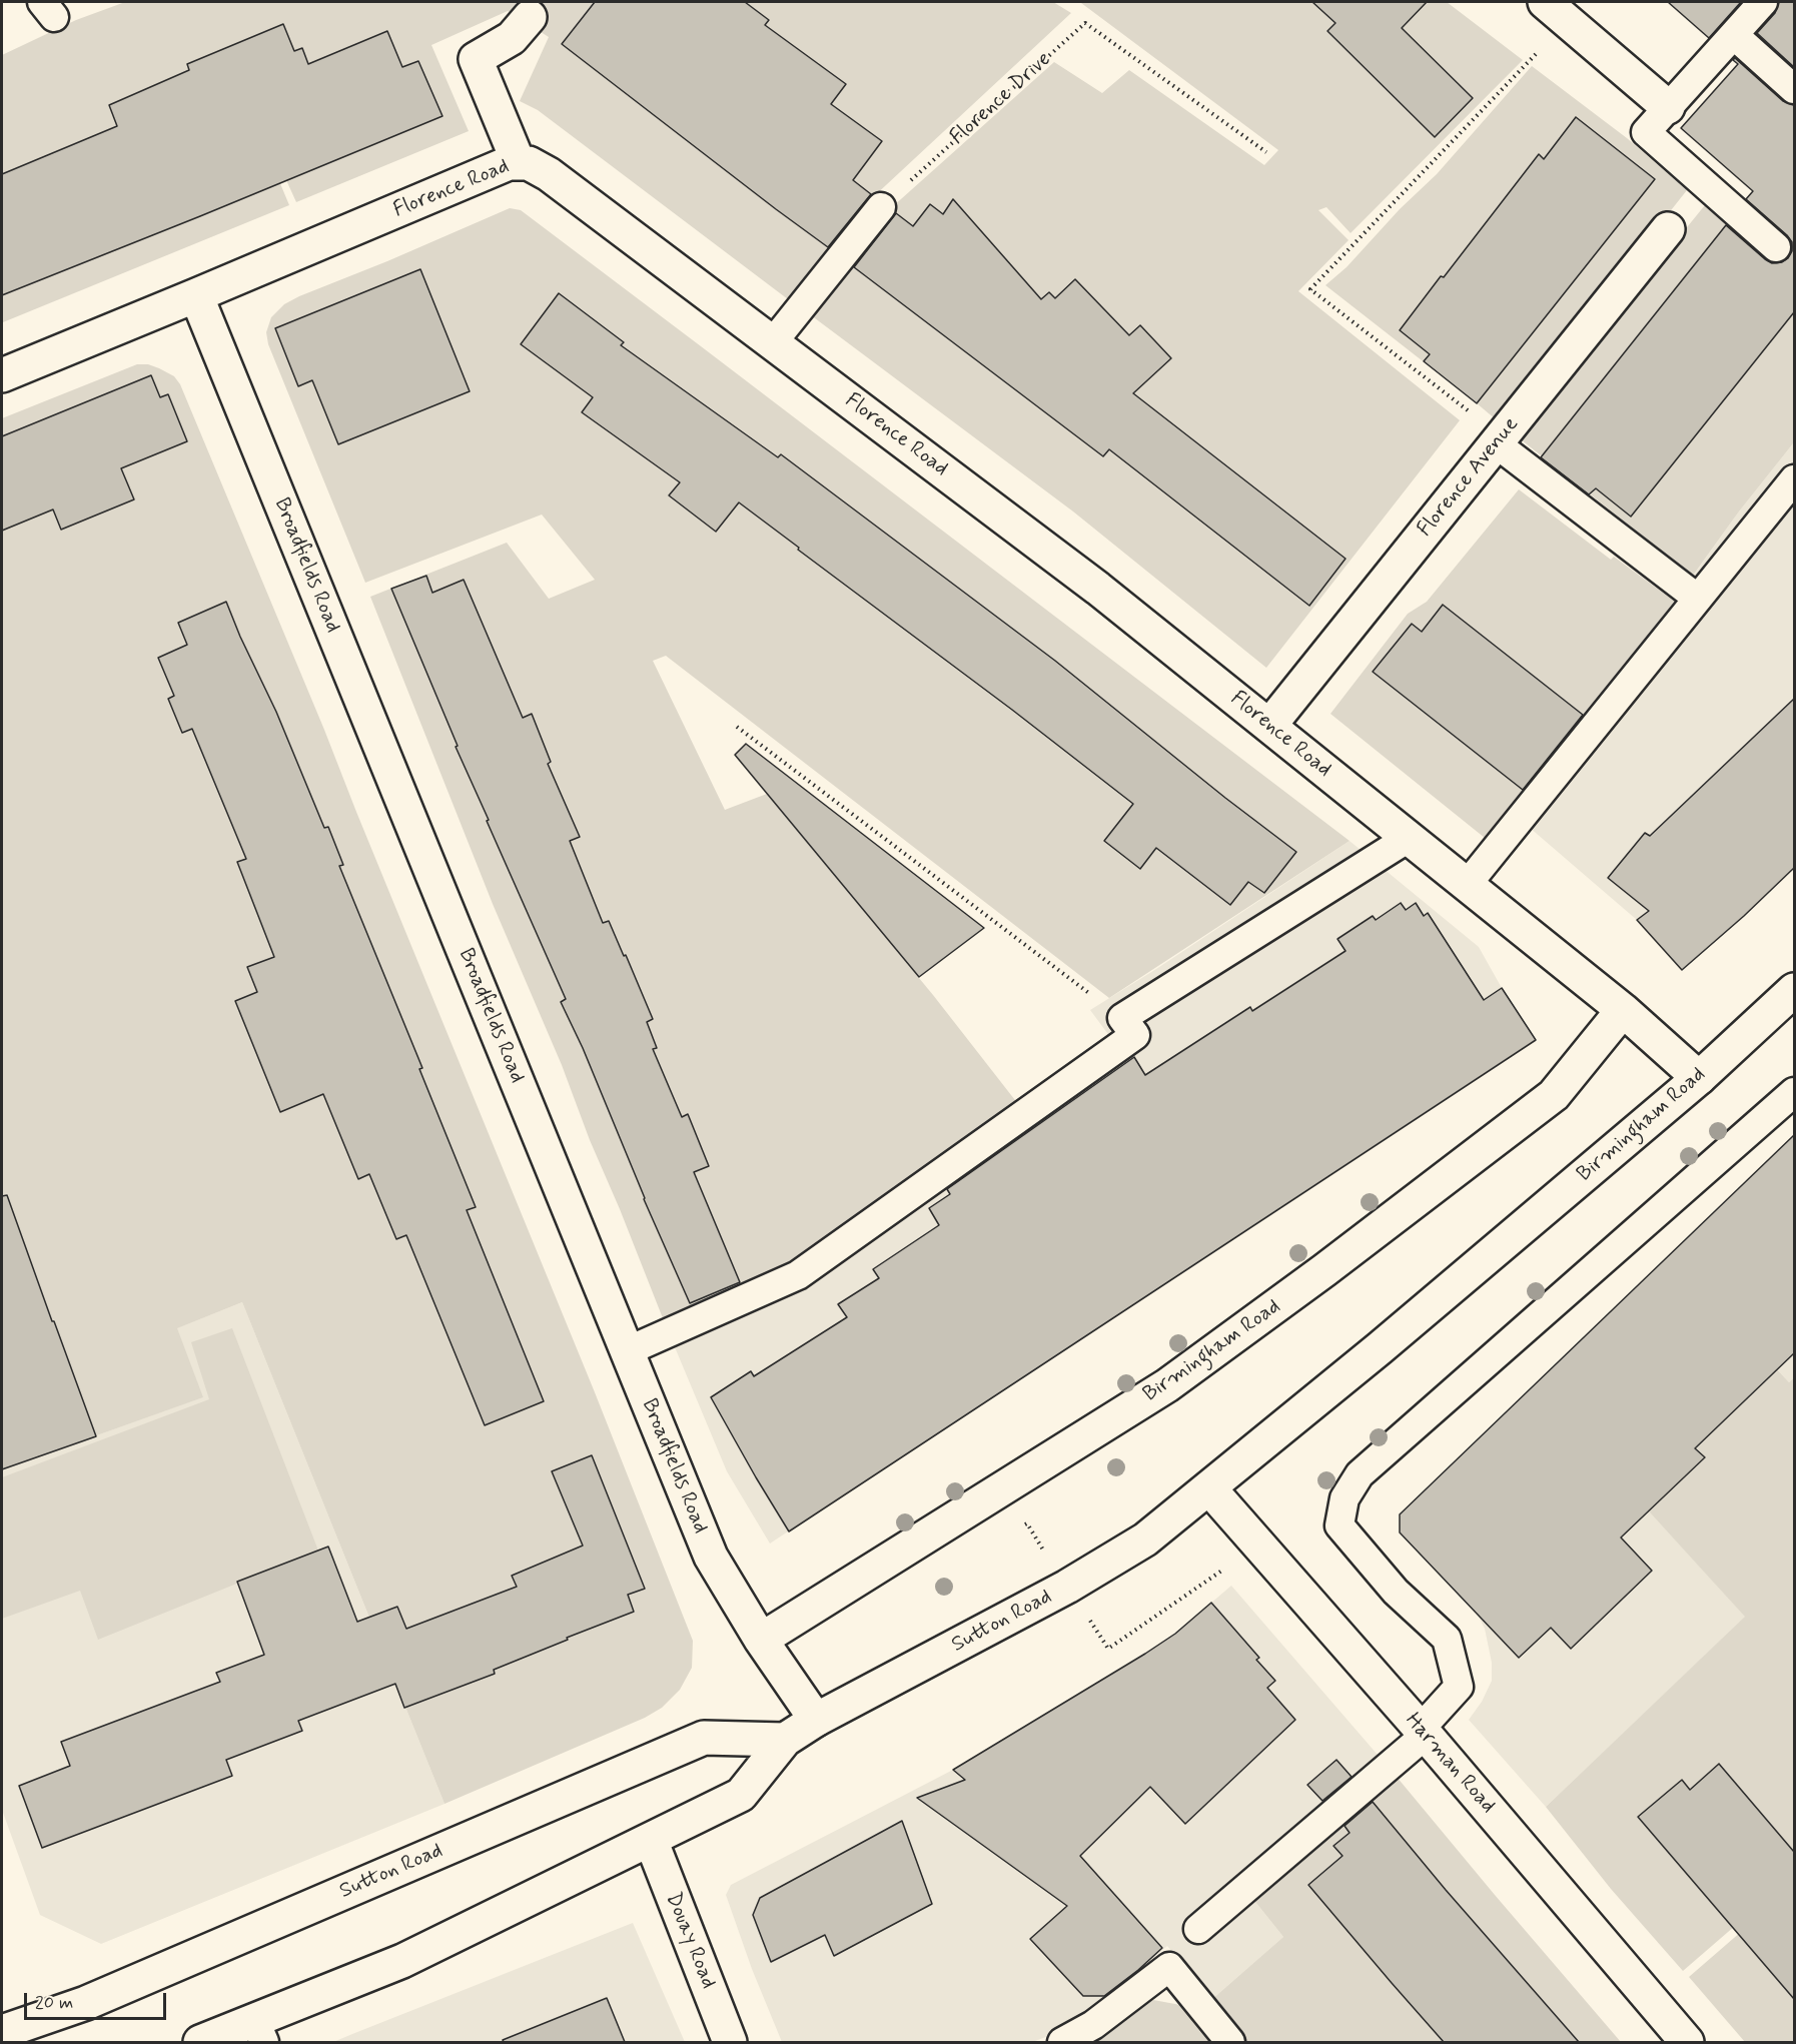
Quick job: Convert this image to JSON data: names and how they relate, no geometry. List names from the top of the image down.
{
  "streets": {
    "street": [
      "Florence Road",
      "Florence Avenue",
      "Broadfields Road",
      "Birmingham Road",
      "Sutton Road",
      "Harman Road",
      "Douay Road"
    ],
    "path": ["Florence Drive"]
  },
  "crossings": [
    ["Florence Road", "Florence Avenue"],
    ["Florence Road", "Broadfields Road"],
    ["Florence Road", "Birmingham Road"],
    ["Broadfields Road", "Birmingham Road"],
    ["Broadfields Road", "Sutton Road"],
    ["Birmingham Road", "Sutton Road"],
    ["Birmingham Road", "Harman Road"],
    ["Sutton Road", "Harman Road"],
    ["Sutton Road", "Douay Road"]
  ],
  "scale_bar": "20 m"
}
